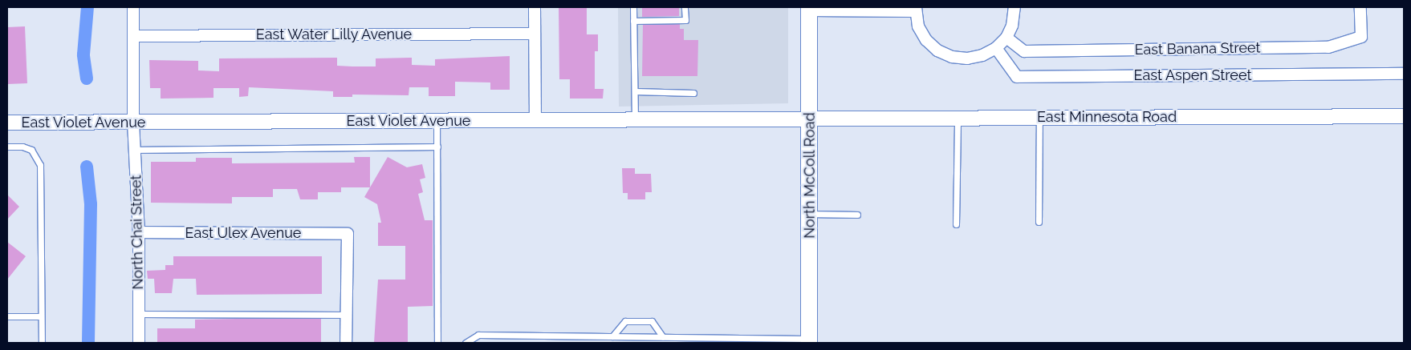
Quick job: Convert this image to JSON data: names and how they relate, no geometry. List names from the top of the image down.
{
  "streets": {
    "main road": ["North McColl Road"],
    "street": [
      "East Water Lilly Avenue",
      "East Banana Street",
      "East Aspen Street",
      "East Minnesota Road",
      "East Violet Avenue",
      "North Chai Street",
      "East Ulex Avenue"
    ]
  },
  "crossings": [
    ["East Water Lilly Avenue", "North Chai Street"],
    ["East Minnesota Road", "East Violet Avenue"],
    ["East Minnesota Road", "North McColl Road"],
    ["East Violet Avenue", "North McColl Road"],
    ["East Violet Avenue", "North Chai Street"],
    ["North Chai Street", "East Ulex Avenue"]
  ]
}
